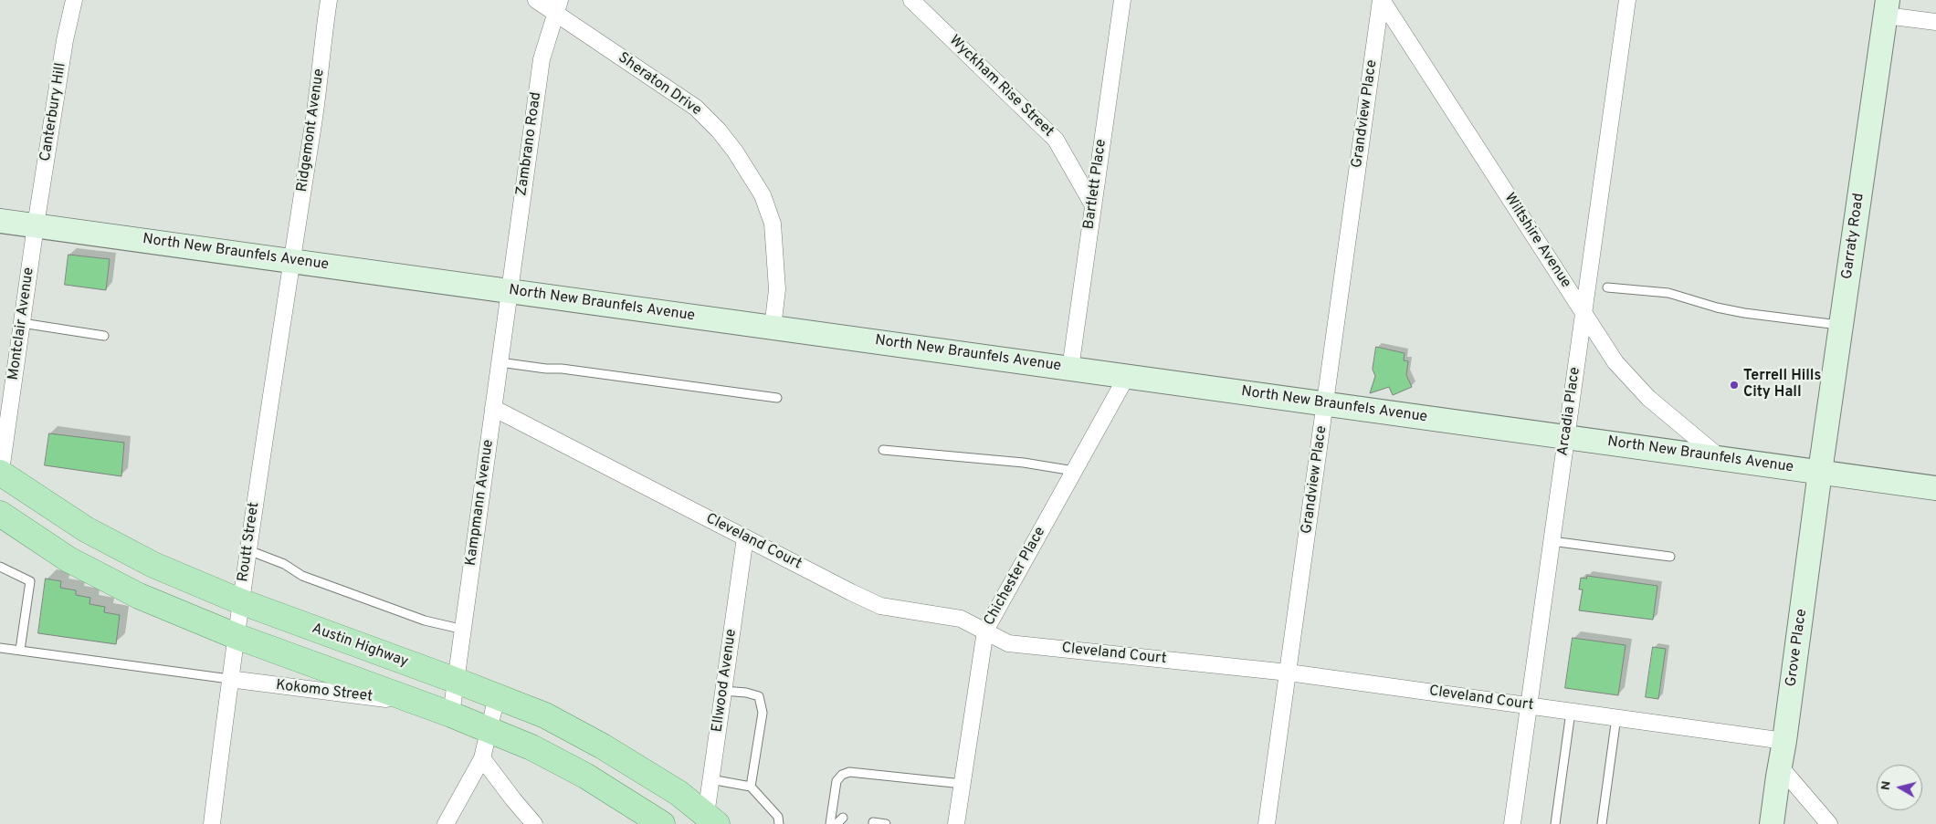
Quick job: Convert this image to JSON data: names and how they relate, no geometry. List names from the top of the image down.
{
  "streets": {
    "main road": ["Austin Highway"],
    "street": [
      "Sheraton Drive",
      "Wyckham Rise Street",
      "Canterbury Hill",
      "Grandview Place",
      "Ridgemont Avenue",
      "Zambrano Road",
      "Bartlett Place",
      "Garraty Road",
      "Wiltshire Avenue",
      "North New Braunfels Avenue",
      "Montclair Avenue",
      "Arcadia Place",
      "Kampmann Avenue",
      "Routt Street",
      "Cleveland Court",
      "Chichester Place",
      "Grove Place",
      "Ellwood Avenue",
      "Kokomo Street"
    ]
  },
  "crossings": [
    ["Sheraton Drive", "Zambrano Road"],
    ["Sheraton Drive", "North New Braunfels Avenue"],
    ["Wyckham Rise Street", "Bartlett Place"],
    ["Canterbury Hill", "North New Braunfels Avenue"],
    ["Canterbury Hill", "Montclair Avenue"],
    ["Grandview Place", "Wiltshire Avenue"],
    ["Grandview Place", "North New Braunfels Avenue"],
    ["Grandview Place", "Cleveland Court"],
    ["Ridgemont Avenue", "North New Braunfels Avenue"],
    ["Ridgemont Avenue", "Routt Street"],
    ["Zambrano Road", "North New Braunfels Avenue"],
    ["Zambrano Road", "Kampmann Avenue"],
    ["Bartlett Place", "North New Braunfels Avenue"],
    ["Garraty Road", "North New Braunfels Avenue"],
    ["Garraty Road", "Grove Place"],
    ["Wiltshire Avenue", "North New Braunfels Avenue"],
    ["Wiltshire Avenue", "Arcadia Place"],
    ["North New Braunfels Avenue", "Montclair Avenue"],
    ["North New Braunfels Avenue", "Arcadia Place"],
    ["North New Braunfels Avenue", "Kampmann Avenue"],
    ["North New Braunfels Avenue", "Routt Street"],
    ["North New Braunfels Avenue", "Chichester Place"],
    ["North New Braunfels Avenue", "Grove Place"],
    ["Montclair Avenue", "Austin Highway"],
    ["Arcadia Place", "Cleveland Court"],
    ["Kampmann Avenue", "Cleveland Court"],
    ["Kampmann Avenue", "Austin Highway"],
    ["Routt Street", "Austin Highway"],
    ["Routt Street", "Kokomo Street"],
    ["Cleveland Court", "Chichester Place"],
    ["Cleveland Court", "Grove Place"],
    ["Cleveland Court", "Ellwood Avenue"],
    ["Austin Highway", "Ellwood Avenue"]
  ],
  "places": ["Terrell Hills City Hall"],
  "north": "left"
}
